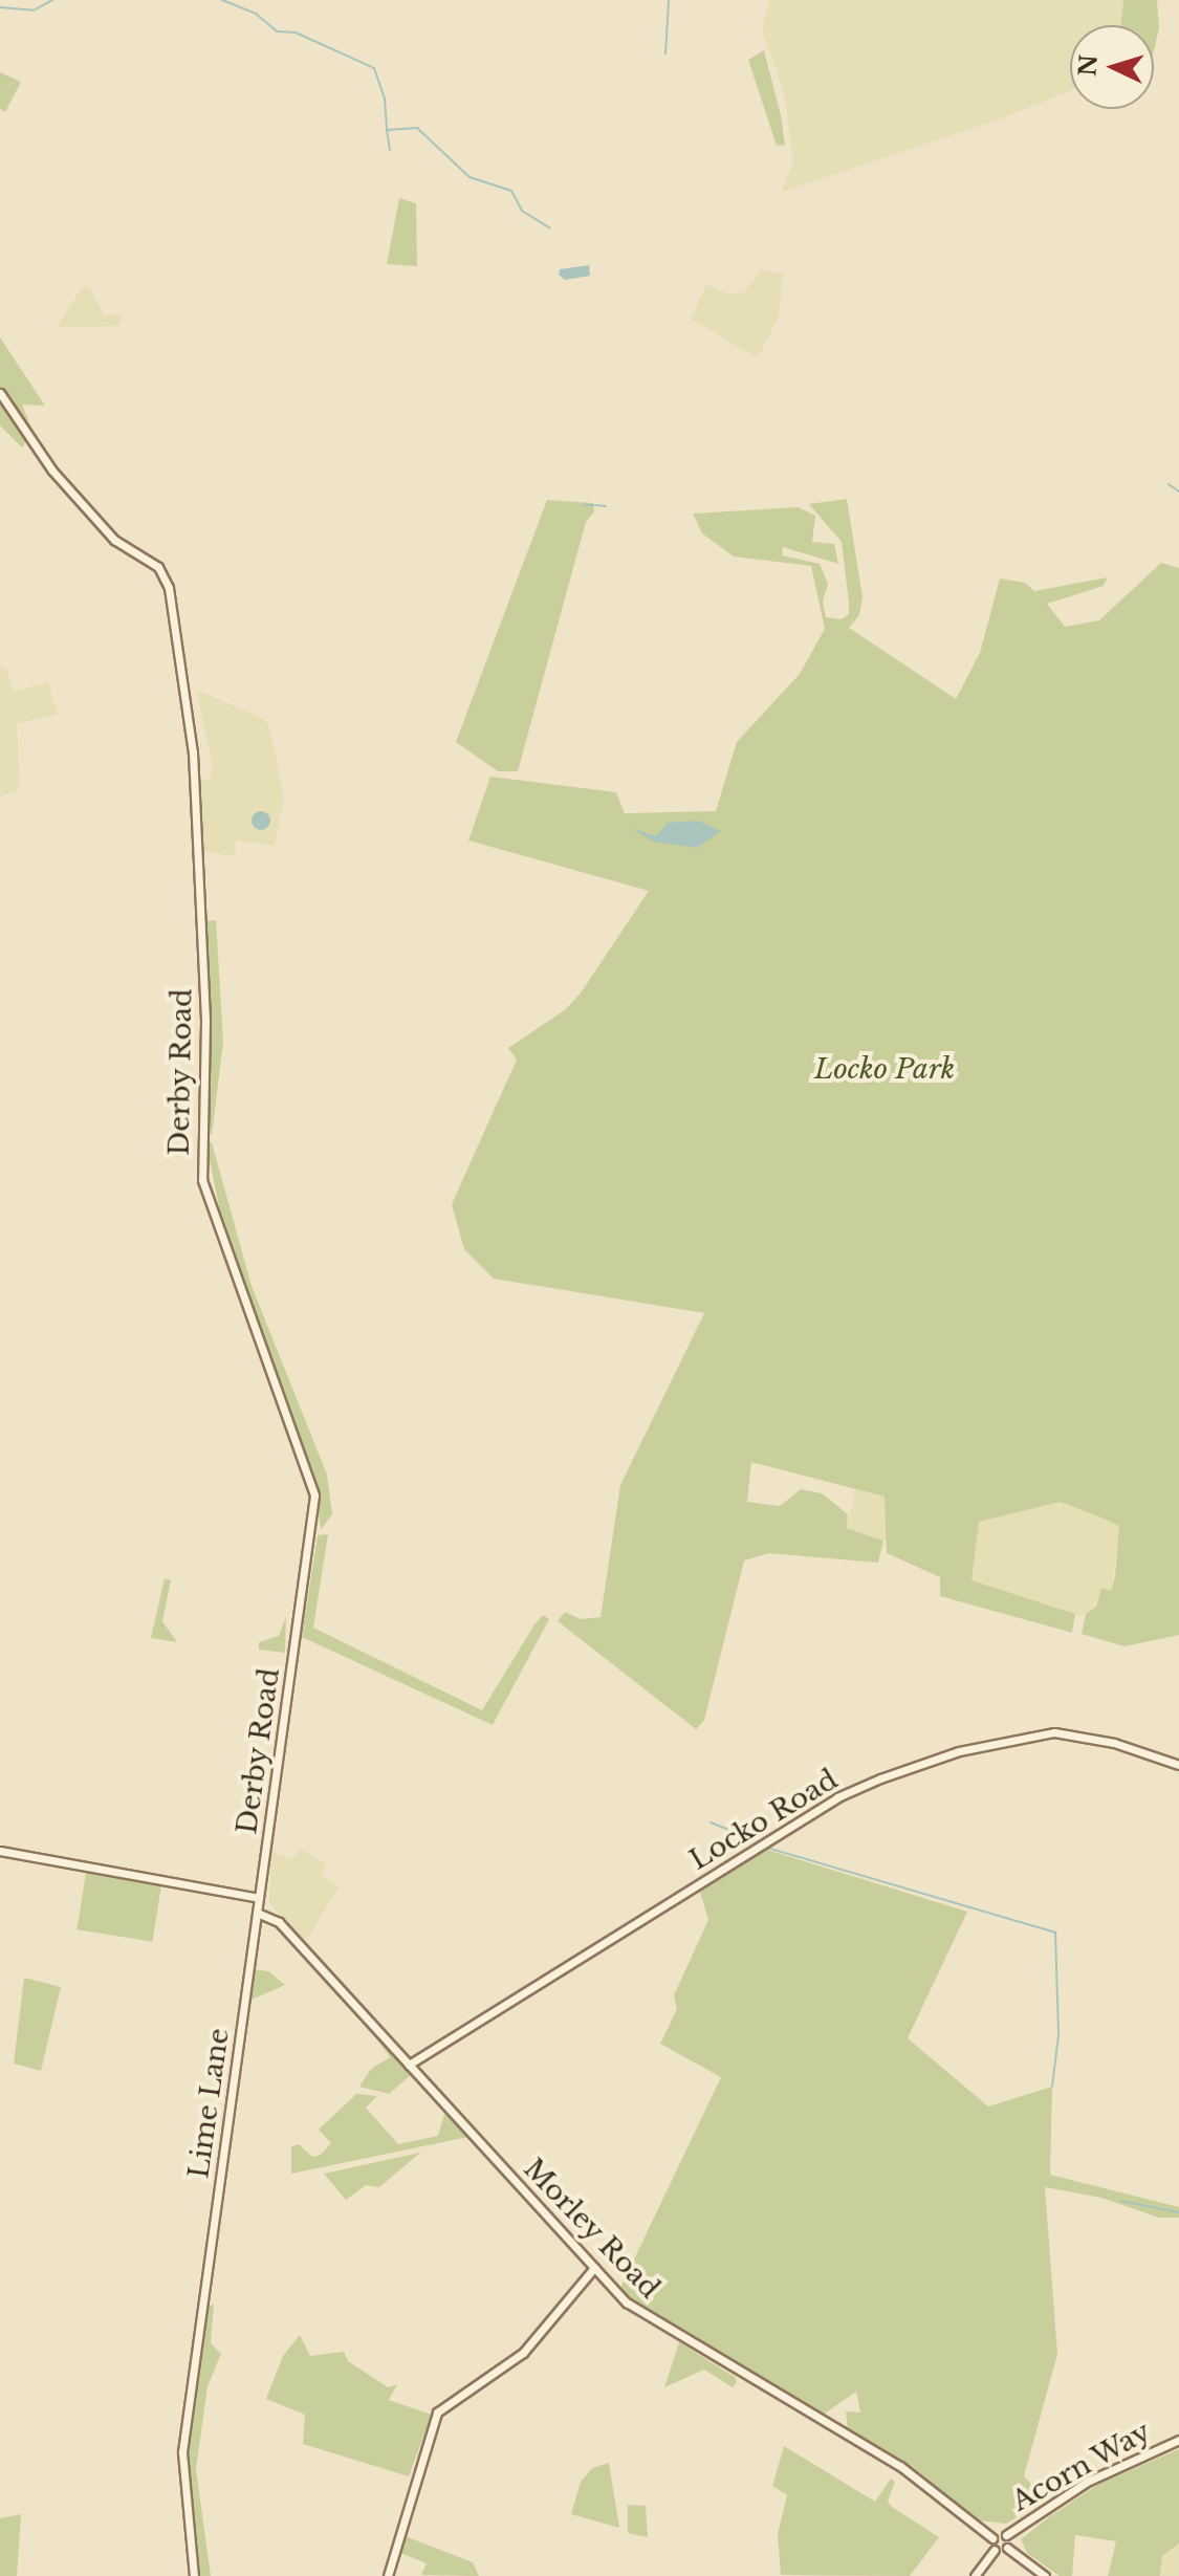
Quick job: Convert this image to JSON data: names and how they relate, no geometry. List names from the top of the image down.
{
  "streets": {
    "street": [
      "Derby Road",
      "Locko Road",
      "Lime Lane",
      "Morley Road",
      "Acorn Way"
    ]
  },
  "crossings": [
    ["Derby Road", "Lime Lane"],
    ["Locko Road", "Morley Road"],
    ["Lime Lane", "Morley Road"]
  ],
  "parks": ["Locko Park"],
  "north": "left"
}
